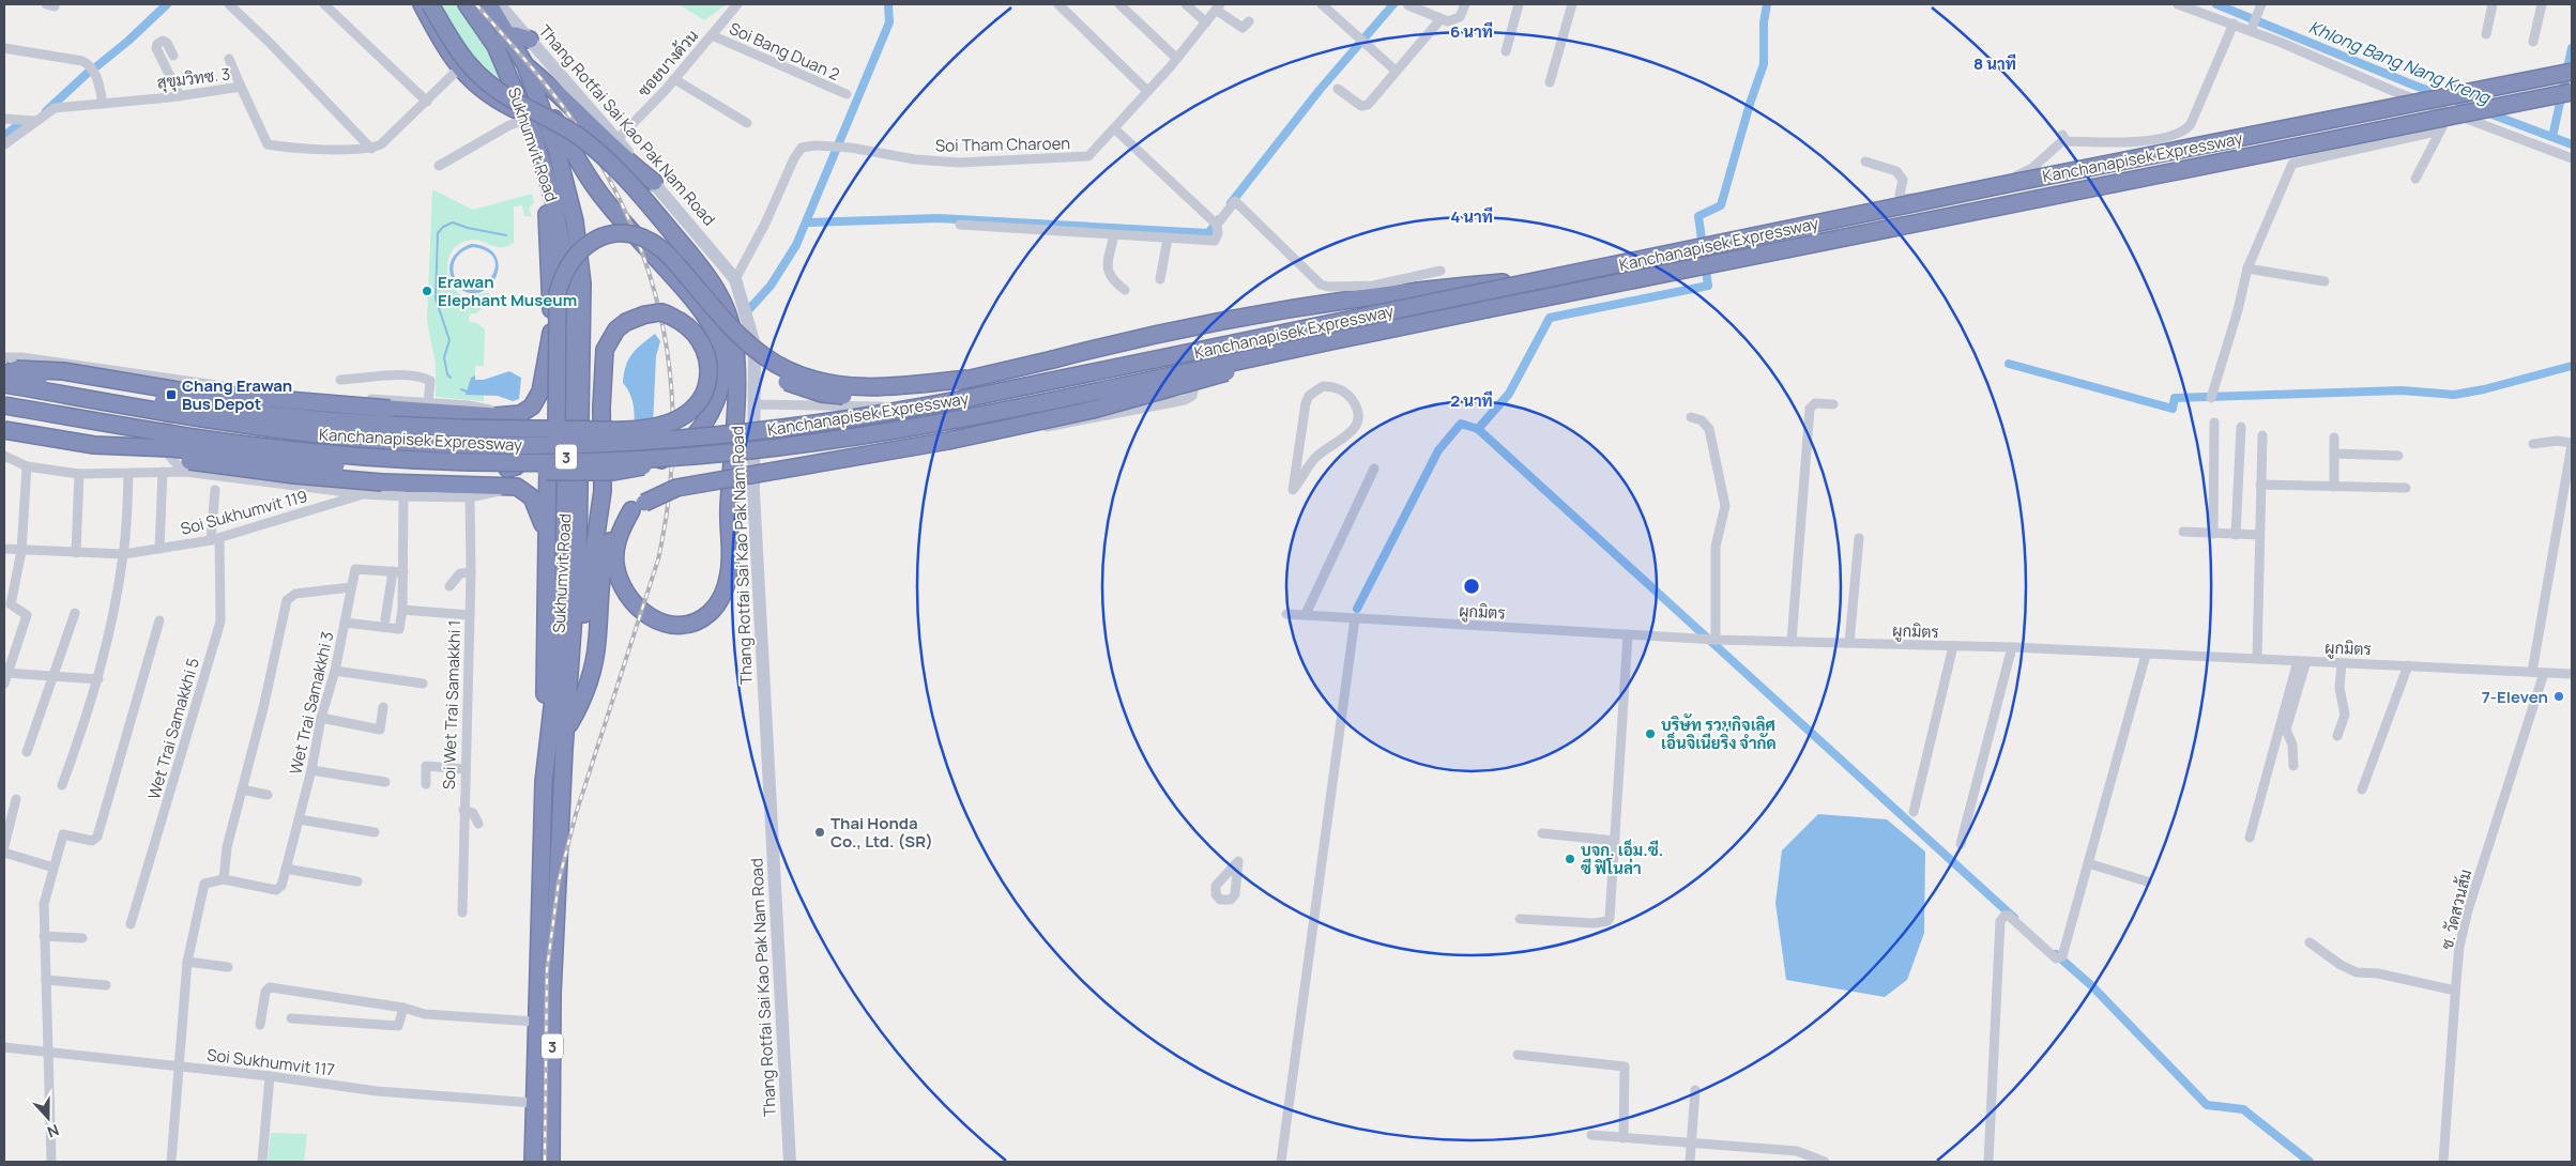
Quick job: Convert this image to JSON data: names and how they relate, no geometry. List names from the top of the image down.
{
  "streets": {
    "highway": ["Sukhumvit Road", "Kanchanapisek Expressway", "3"],
    "main road": ["Thang Rotfai Sai Kao Pak Nam Road"],
    "street": [
      "Soi Bang Duan 2",
      "ซอยบางด้วน",
      "สุขุมวิทซ. 3",
      "Soi Tham Charoen",
      "Soi Sukhumvit 119",
      "ผูกมิตร",
      "Wet Trai Samakkhi 3",
      "Soi Wet Trai Samakkhi 1",
      "Wet Trai Samakkhi 5",
      "ซ. วัดสวนส้ม",
      "Soi Sukhumvit 117"
    ]
  },
  "crossings": [
    ["Soi Bang Duan 2", "ซอยบางด้วน"],
    ["ซอยบางด้วน", "Thang Rotfai Sai Kao Pak Nam Road"],
    ["Thang Rotfai Sai Kao Pak Nam Road", "Soi Tham Charoen"],
    ["Sukhumvit Road", "Soi Sukhumvit 117"],
    ["Soi Sukhumvit 119", "Wet Trai Samakkhi 5"],
    ["ผูกมิตร", "ซ. วัดสวนส้ม"]
  ],
  "water": ["Khlong Bang Nang Kreng"],
  "places": {
    "other": [
      "Erawan Elephant Museum",
      "7-Eleven",
      "บริษัท รวมกิจเลิศ เอ็นจิเนียริ่ง จำกัด",
      "Thai Honda Co., Ltd. (SR)",
      "บจก. เอ็ม.ซี. ซี ฟิโนล่า"
    ],
    "transit": ["Chang Erawan Bus Depot"]
  },
  "north": "bottom",
  "rings": [
    "6 นาที",
    "8 นาที",
    "4 นาที",
    "2 นาที"
  ]
}
